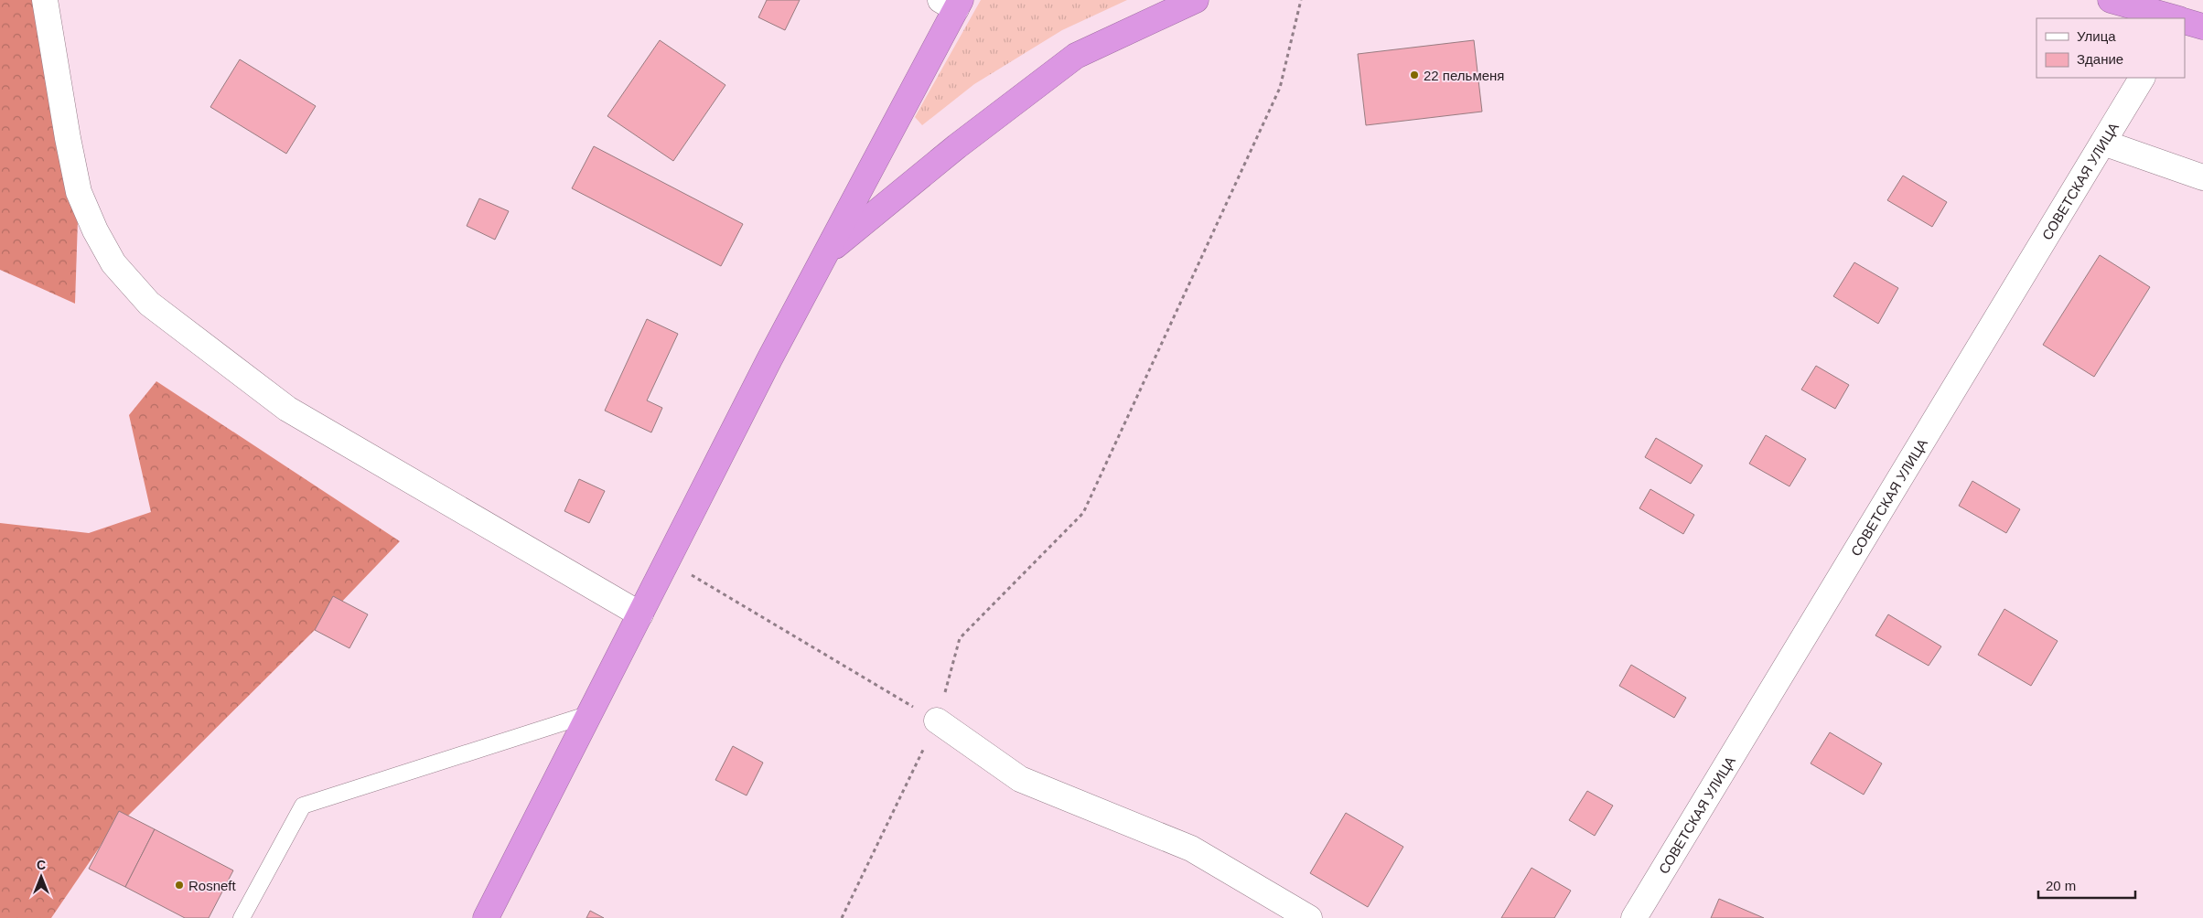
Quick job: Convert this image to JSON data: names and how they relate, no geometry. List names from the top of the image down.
{
  "streets": {
    "street": ["СОВЕТСКАЯ УЛИЦА"]
  },
  "places": ["22 пельменя", "Rosneft"],
  "legend": ["Улица", "Здание"],
  "scale_bar": "20 m",
  "north": "top"
}
